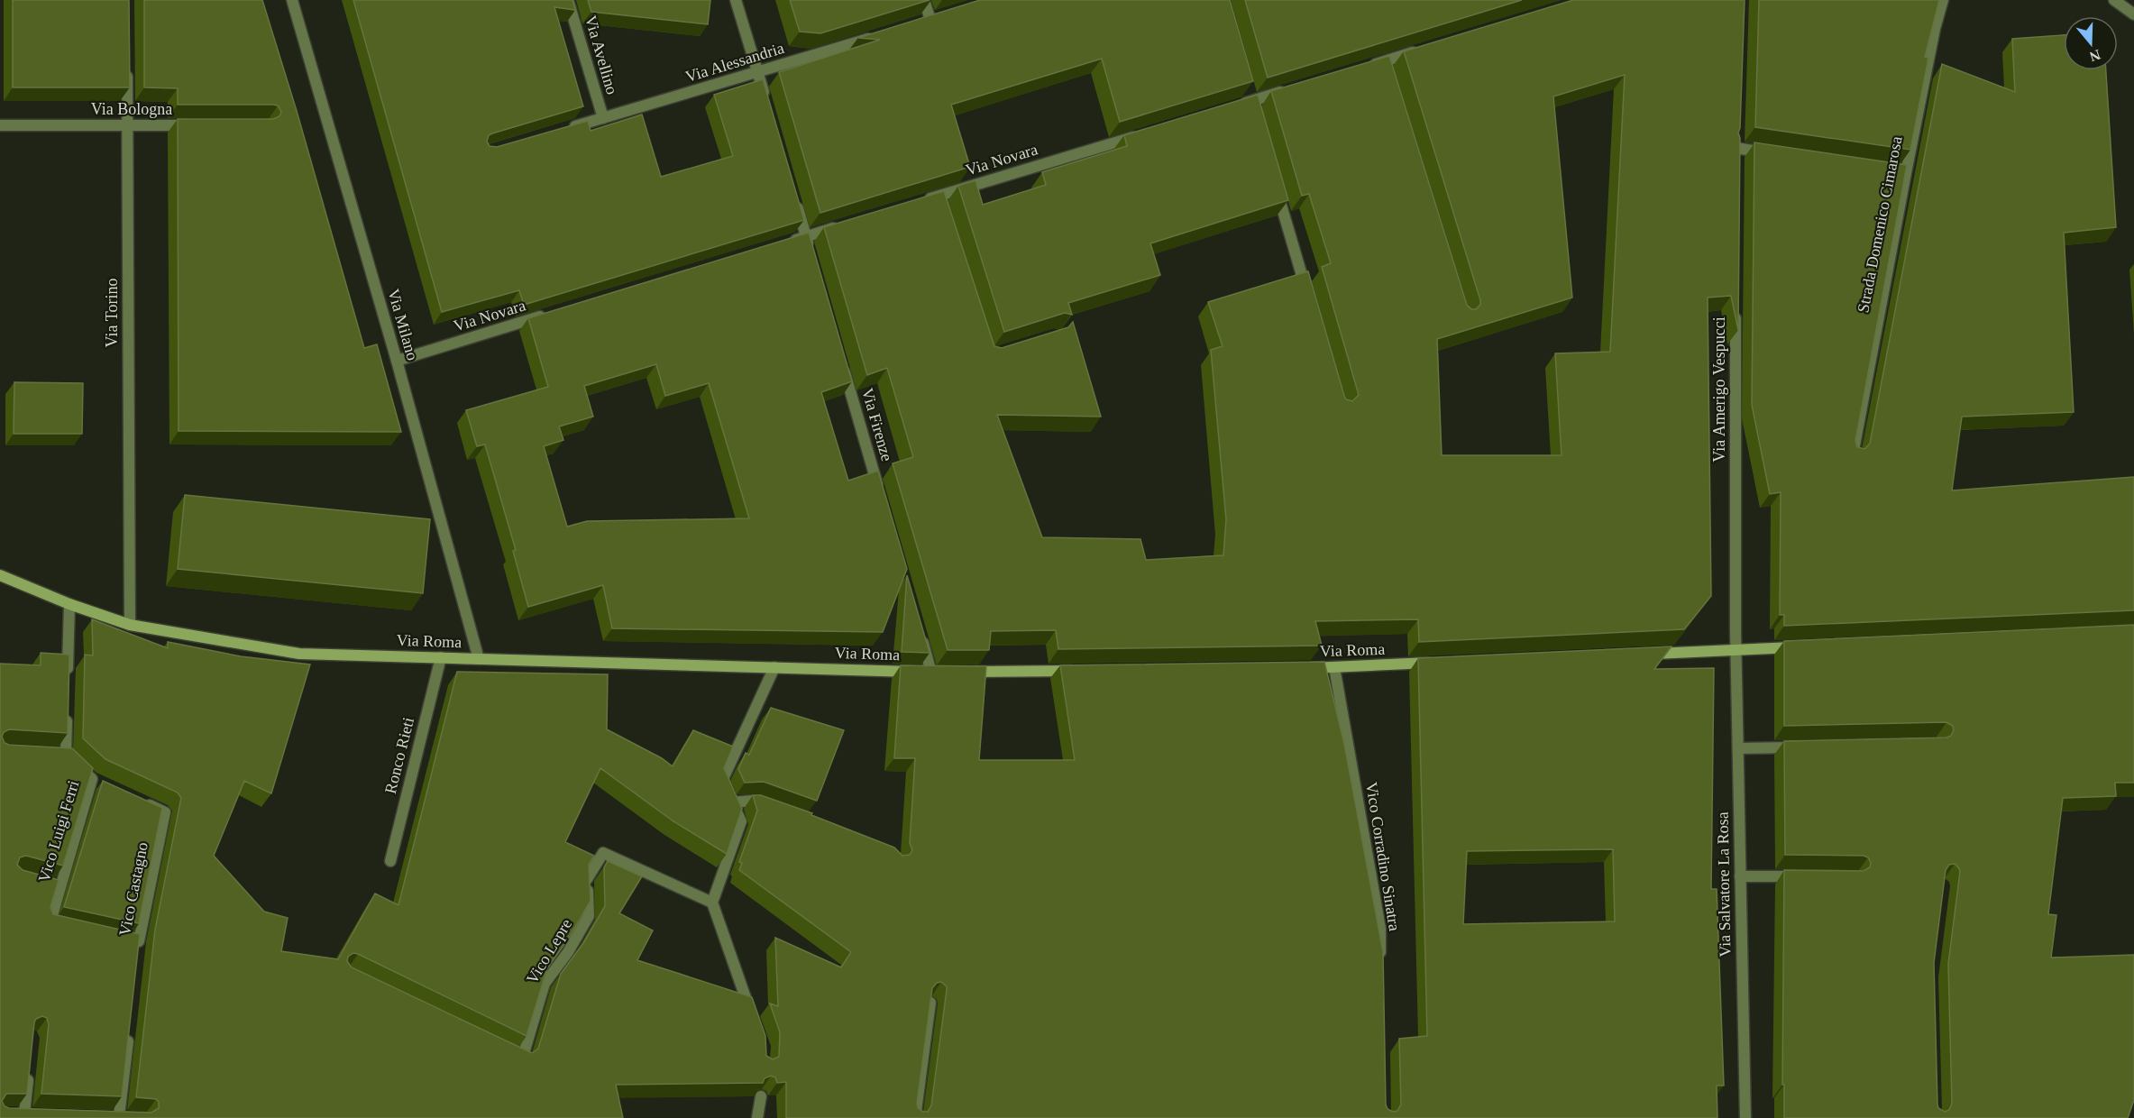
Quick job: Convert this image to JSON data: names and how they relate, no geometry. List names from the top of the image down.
{
  "streets": {
    "main road": ["Via Roma"],
    "street": [
      "Via Avellino",
      "Via Alessandria",
      "Via Bologna",
      "Via Novara",
      "Strada Domenico Cimarosa",
      "Via Torino",
      "Via Milano",
      "Via Amerigo Vespucci",
      "Via Firenze",
      "Ronco Rieti",
      "Vico Luigi Ferri",
      "Vico Corradino Sinatra",
      "Via Salvatore La Rosa",
      "Vico Castagno",
      "Vico Lepre"
    ]
  },
  "crossings": [
    ["Via Avellino", "Via Alessandria"],
    ["Via Bologna", "Via Torino"],
    ["Via Novara", "Via Milano"],
    ["Via Torino", "Via Roma"],
    ["Via Milano", "Via Roma"],
    ["Via Amerigo Vespucci", "Via Salvatore La Rosa"],
    ["Via Roma", "Ronco Rieti"],
    ["Via Roma", "Vico Corradino Sinatra"]
  ],
  "north": "bottom"
}
